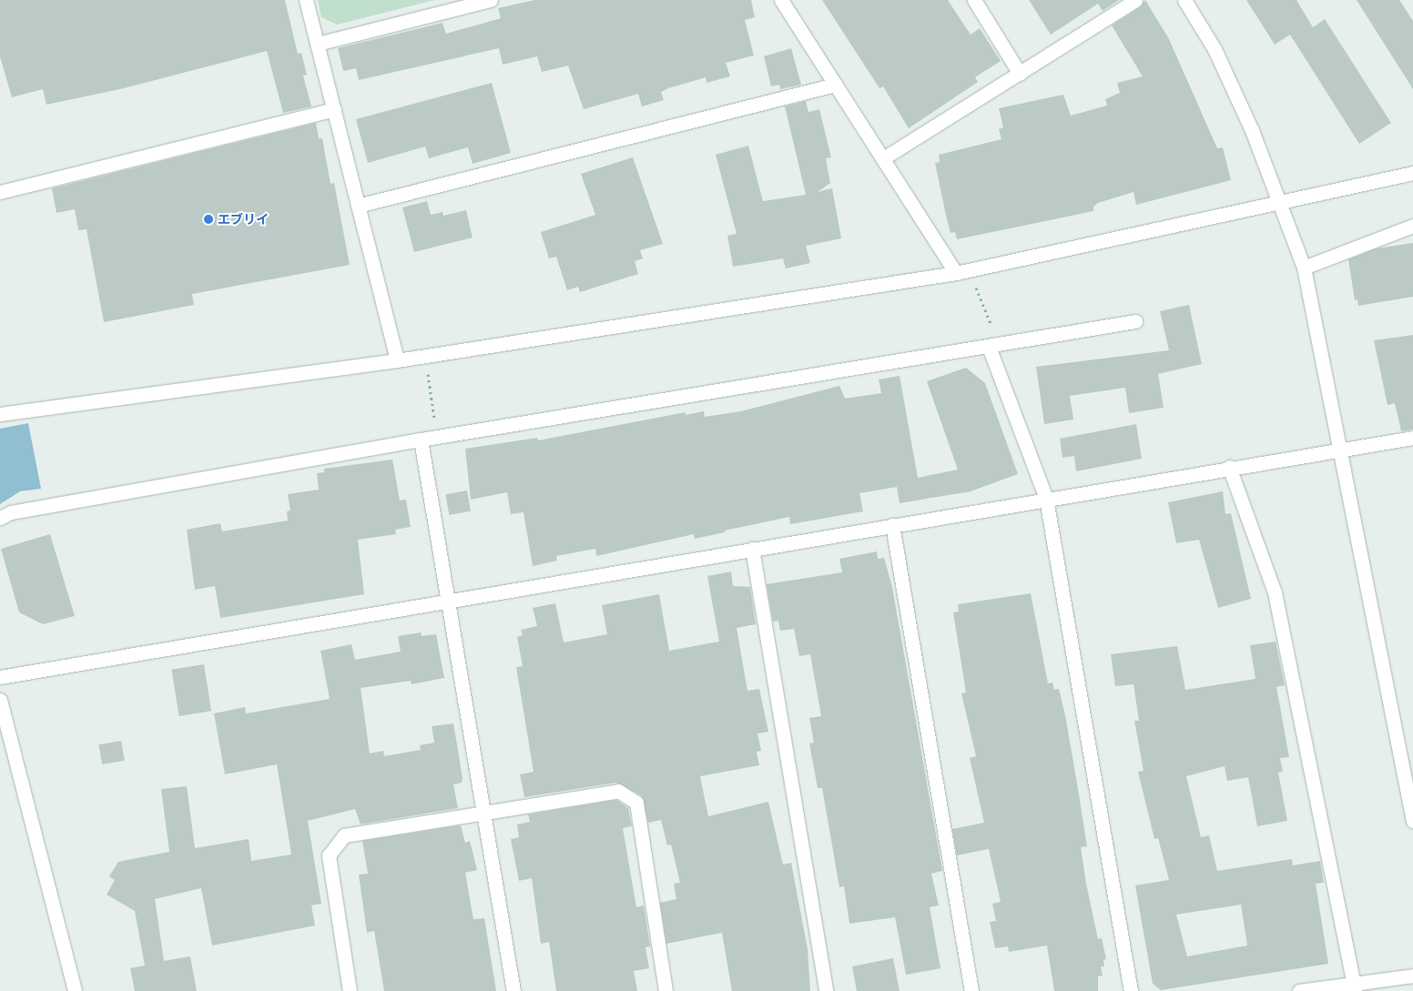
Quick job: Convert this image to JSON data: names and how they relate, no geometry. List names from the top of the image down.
{
  "places": ["エブリイ"]
}
